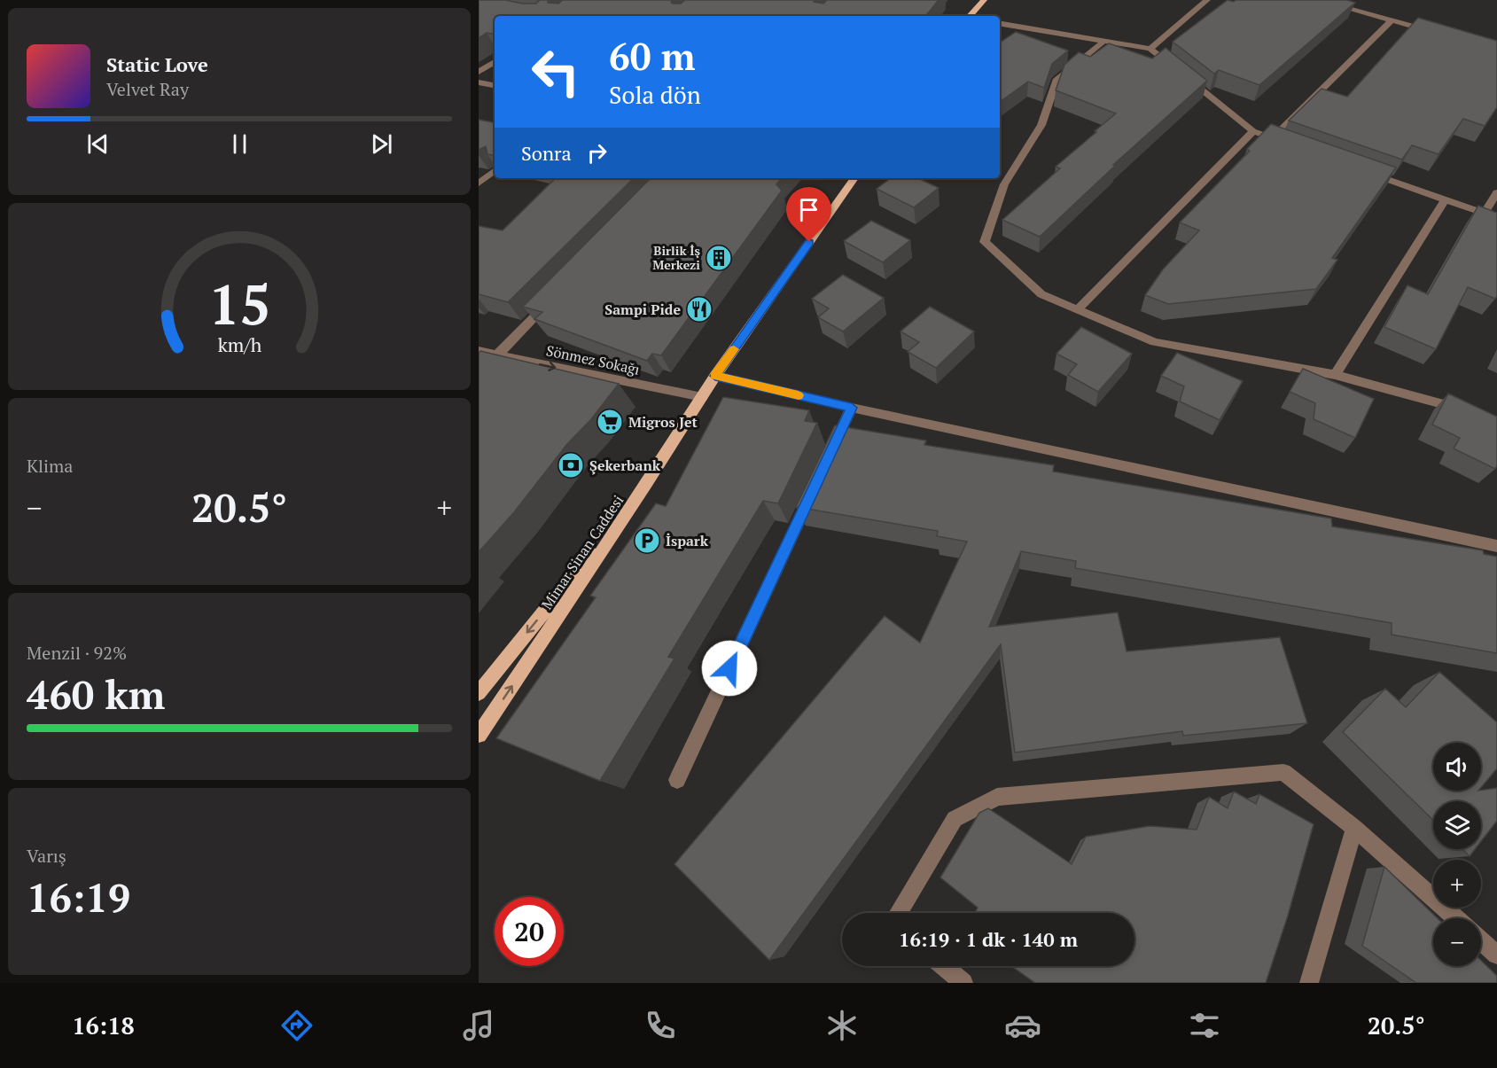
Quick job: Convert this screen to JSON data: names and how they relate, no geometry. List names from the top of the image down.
{
  "streets": {
    "main road": ["Mimar Sinan Caddesi"],
    "street": ["Sönmez Sokağı"]
  },
  "crossings": [
    ["Sönmez Sokağı", "Mimar Sinan Caddesi"]
  ],
  "one_way": ["Sönmez Sokağı"],
  "places": {
    "building": ["Birlik İş Merkezi"],
    "restaurant": ["Sampi Pide"],
    "supermarket": ["Migros Jet"],
    "bank": ["Şekerbank"],
    "parking": ["İspark"]
  },
  "page": {
    "turn": ["60 m", "Sola dön"],
    "song": ["Static Love", "Velvet Ray"],
    "then": "Sonra",
    "tile": [
      "Klima",
      ["Menzil · 92%", "460 km"],
      ["Varış", "16:19"]
    ],
    "heat": ["−", "20.5°", "+"],
    "map_buttons": ["+", "−"],
    "limit": "20",
    "trip": "16:19 · 1 dk · 140 m",
    "tabs": ["16:18", "20.5°"],
    "gauge": ["15", "km/h"]
  }
}
